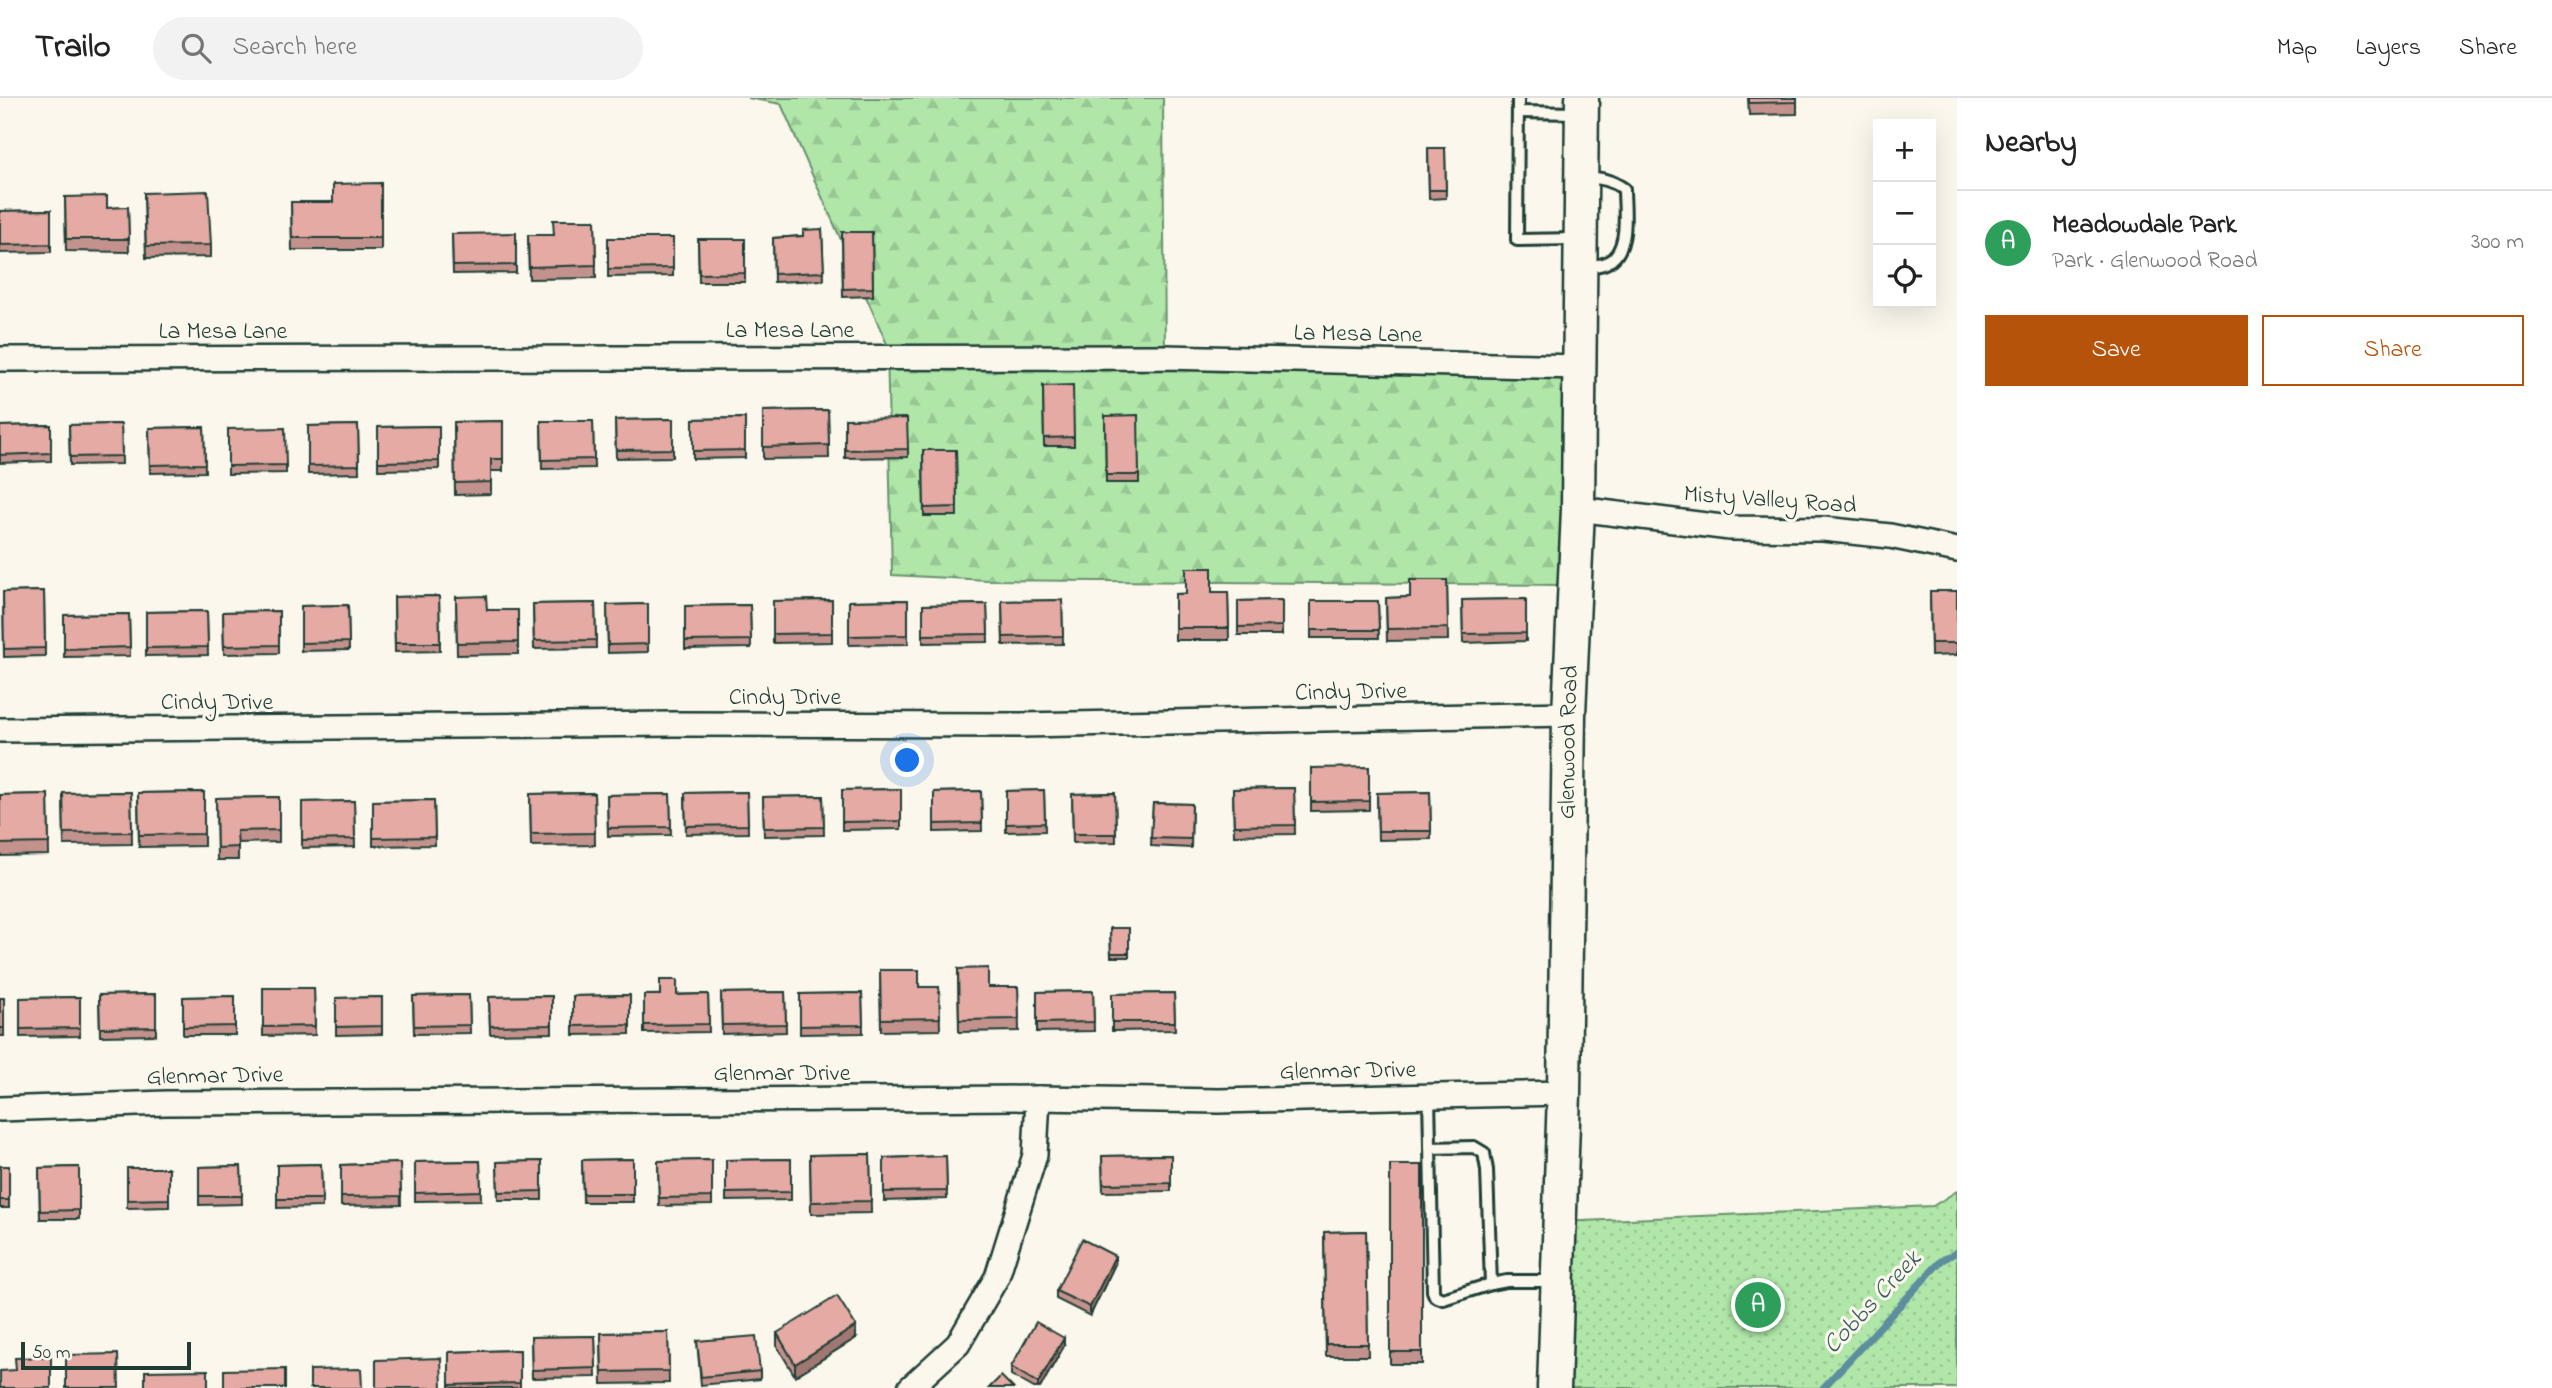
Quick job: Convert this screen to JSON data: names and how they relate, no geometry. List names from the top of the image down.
{
  "streets": {
    "main road": ["Glenwood Road"],
    "street": [
      "La Mesa Lane",
      "Misty Valley Road",
      "Cindy Drive",
      "Glenmar Drive"
    ]
  },
  "crossings": [
    ["La Mesa Lane", "Glenwood Road"],
    ["Misty Valley Road", "Glenwood Road"],
    ["Cindy Drive", "Glenwood Road"],
    ["Glenwood Road", "Glenmar Drive"]
  ],
  "water": ["Cobbs Creek"],
  "scale_bar": "50 m",
  "page": {
    "header": "Trailo",
    "search": "Search here",
    "nav": ["Map", "Layers", "Share"],
    "heading": "Nearby",
    "map_buttons": ["+", "−"],
    "list": [
      {
        "mark": "A",
        "name": "Meadowdale Park",
        "note": "Park · Glenwood Road",
        "value": "300 m"
      }
    ],
    "buttons": ["Save", "Share"],
    "pins": "A",
    "scale": "50 m"
  }
}
